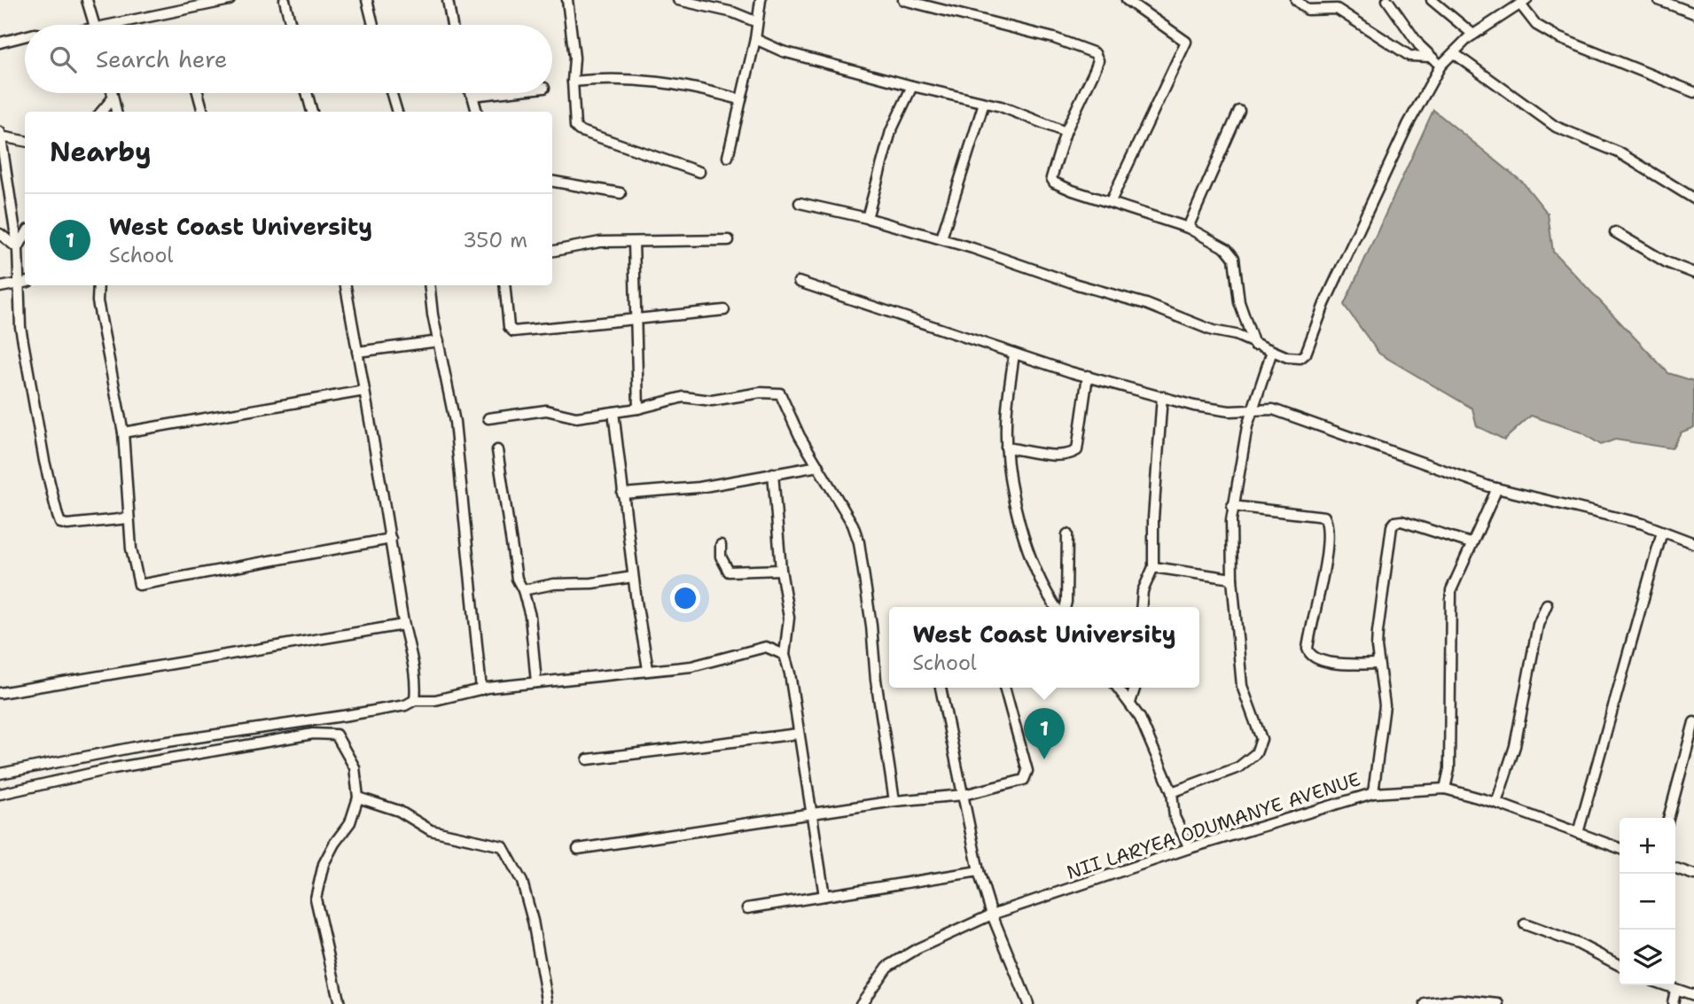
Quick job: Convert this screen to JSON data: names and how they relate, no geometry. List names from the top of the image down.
{
  "streets": {
    "street": ["NII LARYEA ODUMANYE AVENUE"]
  },
  "page": {
    "search": "Search here",
    "heading": "Nearby",
    "list": [
      {
        "mark": "1",
        "name": "West Coast University",
        "note": "School",
        "value": "350 m"
      }
    ],
    "popup": ["West Coast University", "School"],
    "pins": "1",
    "map_buttons": ["+", "−"]
  }
}
